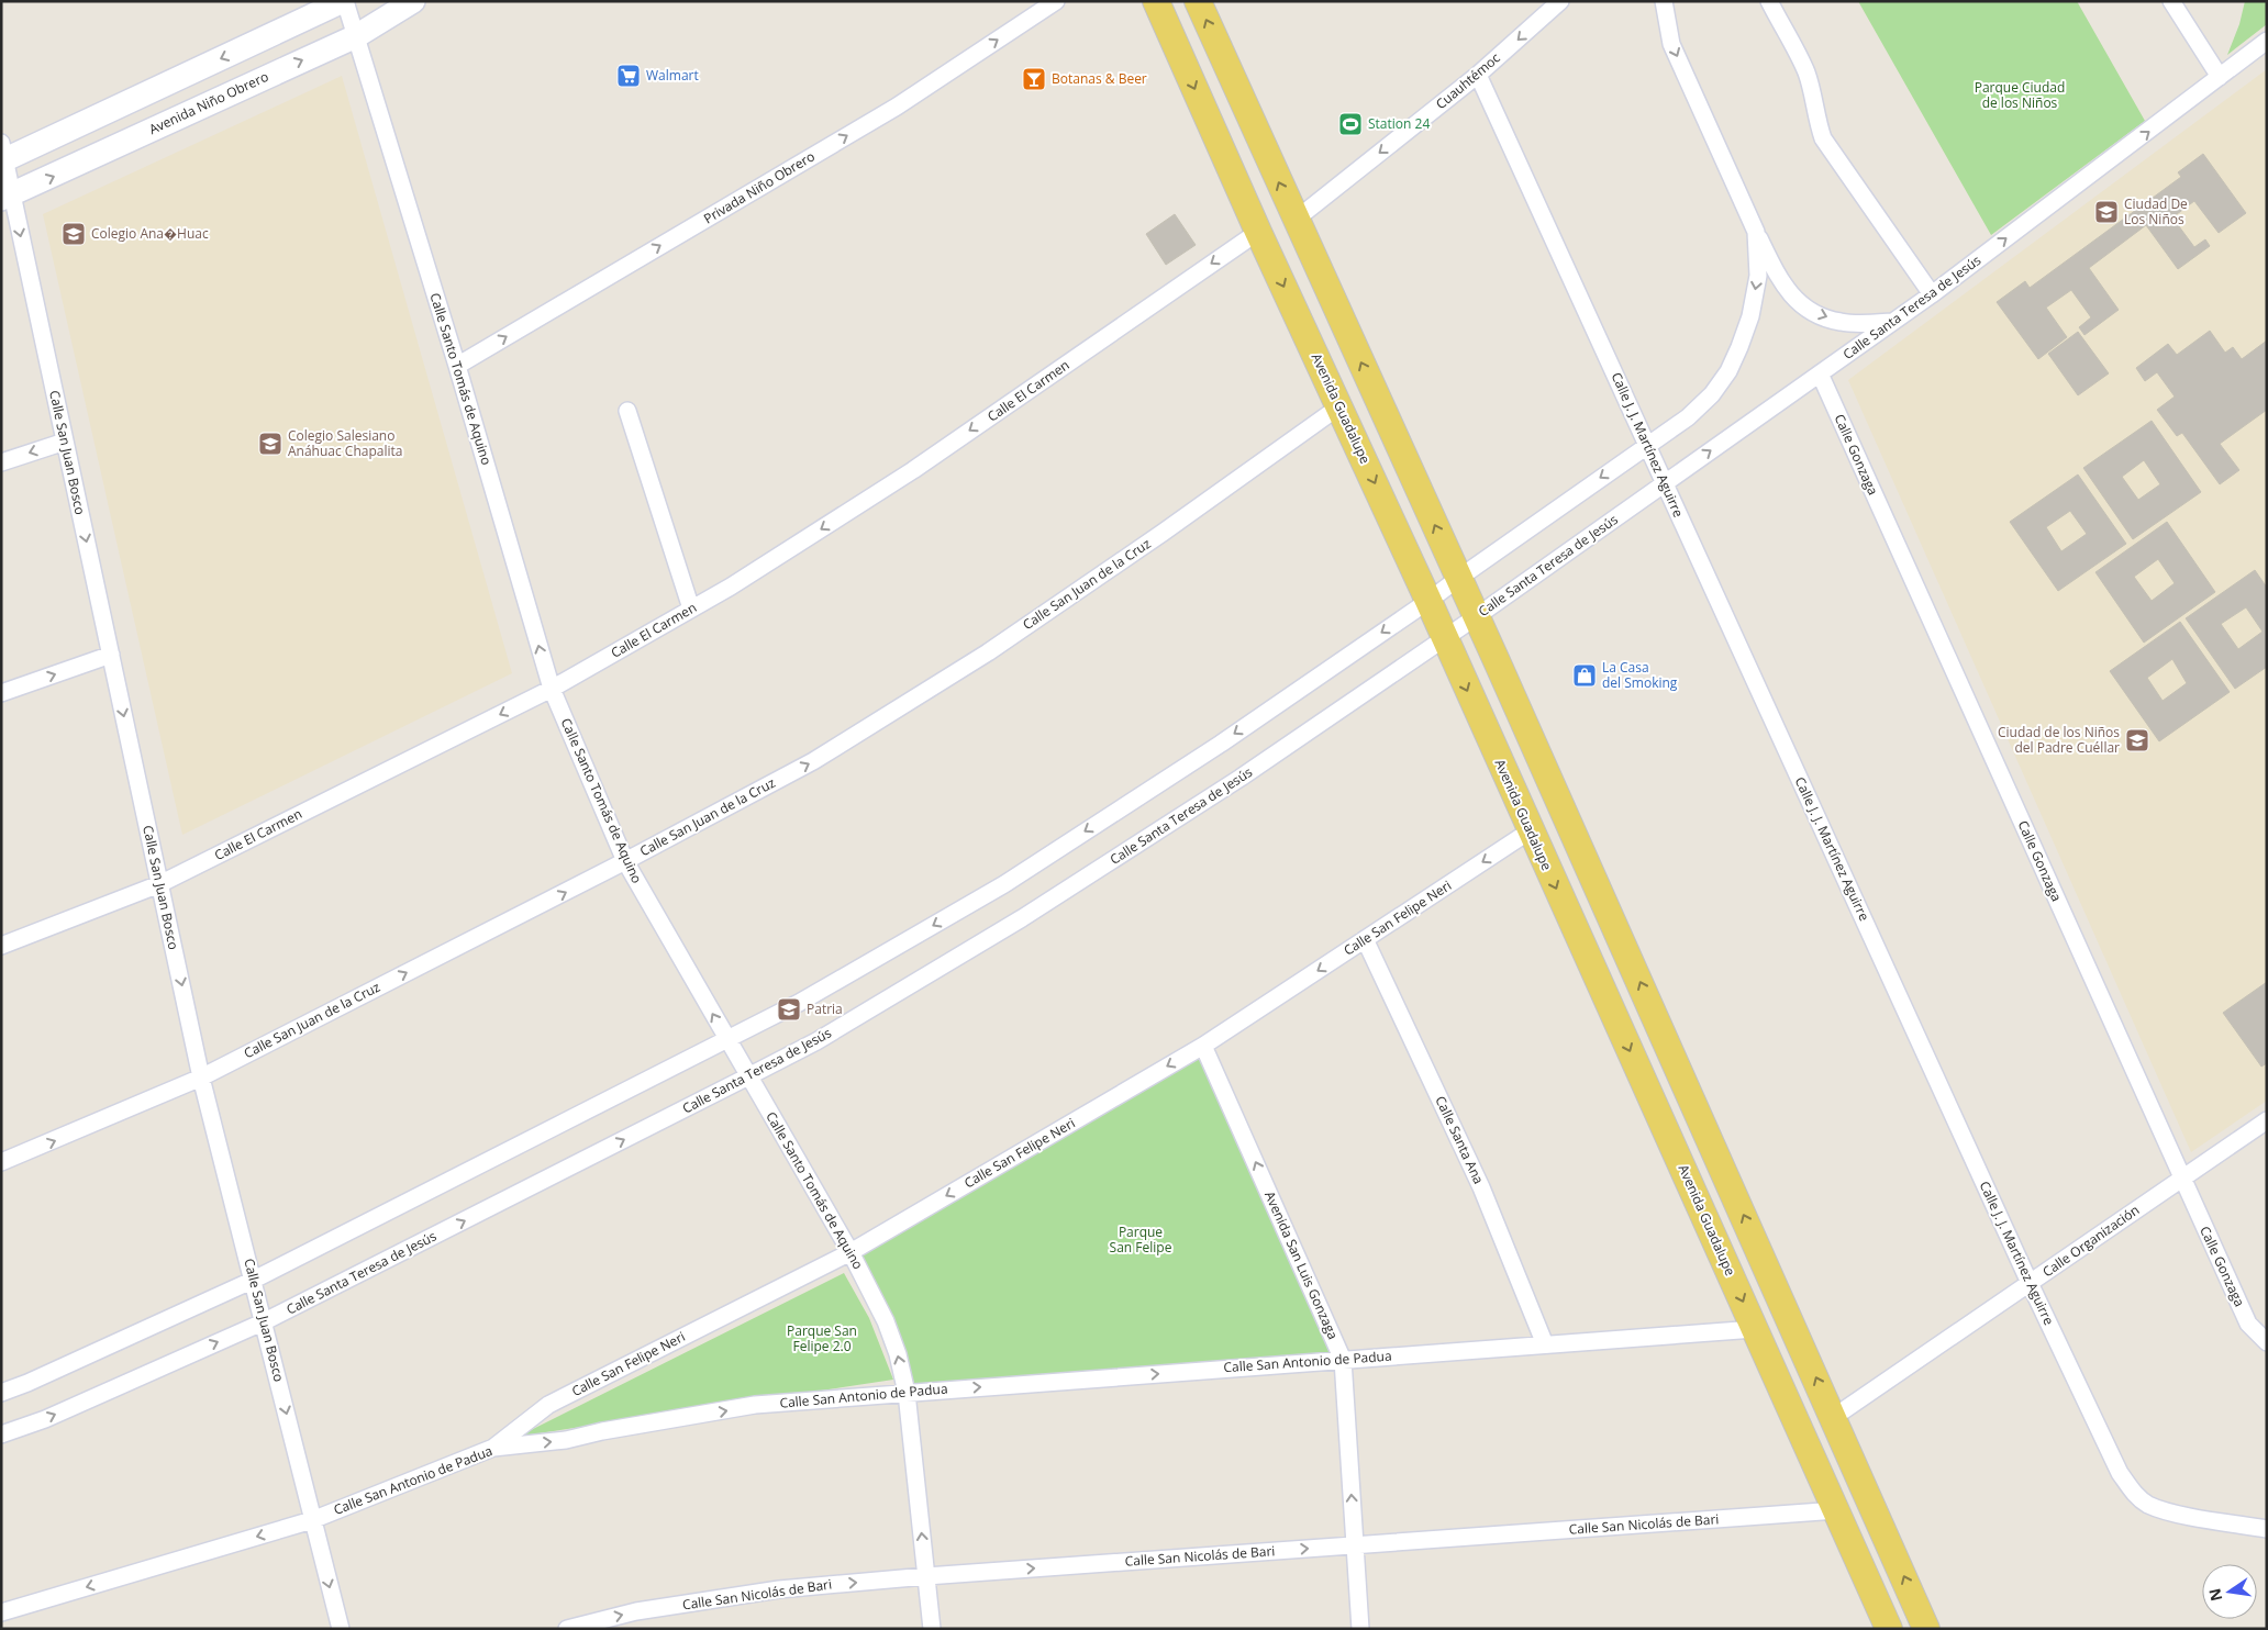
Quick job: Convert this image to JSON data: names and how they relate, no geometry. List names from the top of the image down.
{
  "streets": {
    "main road": ["Avenida Niño Obrero", "Avenida Guadalupe"],
    "street": [
      "Cuauhtémoc",
      "Privada Niño Obrero",
      "Calle Santa Teresa de Jesús",
      "Calle Santo Tomás de Aquino",
      "Calle El Carmen",
      "Calle J. J. Martínez Aguirre",
      "Calle San Juan Bosco",
      "Calle Gonzaga",
      "Calle San Juan de la Cruz",
      "Calle San Felipe Neri",
      "Calle Santa Ana",
      "Calle Organización",
      "Avenida San Luis Gonzaga",
      "Calle San Antonio de Padua",
      "Calle San Nicolás de Bari"
    ]
  },
  "crossings": [
    ["Cuauhtémoc", "Calle J. J. Martínez Aguirre"],
    ["Avenida Niño Obrero", "Calle Santo Tomás de Aquino"],
    ["Avenida Niño Obrero", "Calle San Juan Bosco"],
    ["Privada Niño Obrero", "Calle Santo Tomás de Aquino"],
    ["Calle Santa Teresa de Jesús", "Calle Santo Tomás de Aquino"],
    ["Calle Santa Teresa de Jesús", "Avenida Guadalupe"],
    ["Calle Santa Teresa de Jesús", "Calle J. J. Martínez Aguirre"],
    ["Calle Santa Teresa de Jesús", "Calle San Juan Bosco"],
    ["Calle Santa Teresa de Jesús", "Calle Gonzaga"],
    ["Calle Santo Tomás de Aquino", "Calle El Carmen"],
    ["Calle Santo Tomás de Aquino", "Calle San Juan de la Cruz"],
    ["Calle Santo Tomás de Aquino", "Calle San Felipe Neri"],
    ["Calle Santo Tomás de Aquino", "Calle San Antonio de Padua"],
    ["Calle Santo Tomás de Aquino", "Calle San Nicolás de Bari"],
    ["Calle El Carmen", "Avenida Guadalupe"],
    ["Calle El Carmen", "Calle San Juan Bosco"],
    ["Avenida Guadalupe", "Calle San Juan de la Cruz"],
    ["Avenida Guadalupe", "Calle San Felipe Neri"],
    ["Avenida Guadalupe", "Calle San Antonio de Padua"],
    ["Avenida Guadalupe", "Calle San Nicolás de Bari"],
    ["Calle J. J. Martínez Aguirre", "Calle Organización"],
    ["Calle San Juan Bosco", "Calle San Juan de la Cruz"],
    ["Calle San Juan Bosco", "Calle San Antonio de Padua"],
    ["Calle Gonzaga", "Calle Organización"],
    ["Calle San Felipe Neri", "Calle Santa Ana"],
    ["Calle San Felipe Neri", "Avenida San Luis Gonzaga"],
    ["Calle San Felipe Neri", "Calle San Antonio de Padua"],
    ["Calle Santa Ana", "Calle San Antonio de Padua"],
    ["Avenida San Luis Gonzaga", "Calle San Antonio de Padua"],
    ["Avenida San Luis Gonzaga", "Calle San Nicolás de Bari"]
  ],
  "one_way": [
    "Cuauhtémoc",
    "Privada Niño Obrero",
    "Calle Santo Tomás de Aquino",
    "Calle El Carmen",
    "Calle San Juan Bosco",
    "Calle San Juan de la Cruz",
    "Calle San Felipe Neri",
    "Avenida San Luis Gonzaga",
    "Calle San Nicolás de Bari"
  ],
  "parks": ["Parque Ciudad de los Niños", "Parque San Felipe", "Parque San Felipe 2.0"],
  "places": {
    "supermarket": ["Walmart"],
    "bar": ["Botanas & Beer"],
    "sports": ["Station 24"],
    "school or university": [
      "Ciudad De Los Niños",
      "Colegio Ana�Huac",
      "Colegio Salesiano Anáhuac Chapalita",
      "Ciudad de los Niños del Padre Cuéllar",
      "Patria"
    ],
    "shop": ["La Casa del Smoking"]
  },
  "north": "left"
}
